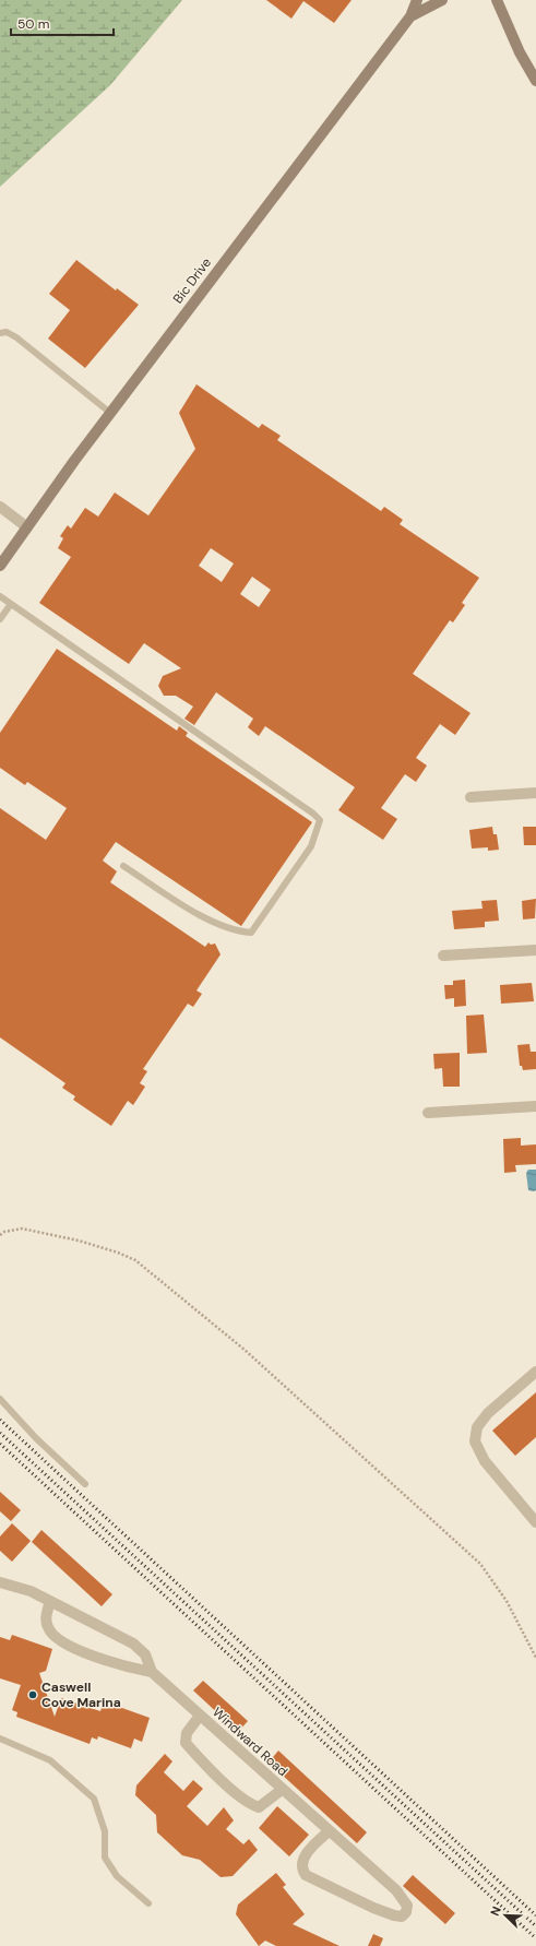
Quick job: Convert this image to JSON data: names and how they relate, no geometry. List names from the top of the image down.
{
  "streets": {
    "street": ["Bic Drive", "Windward Road"]
  },
  "places": ["Caswell Cove Marina"],
  "scale_bar": "50 m",
  "north": "top left"
}
